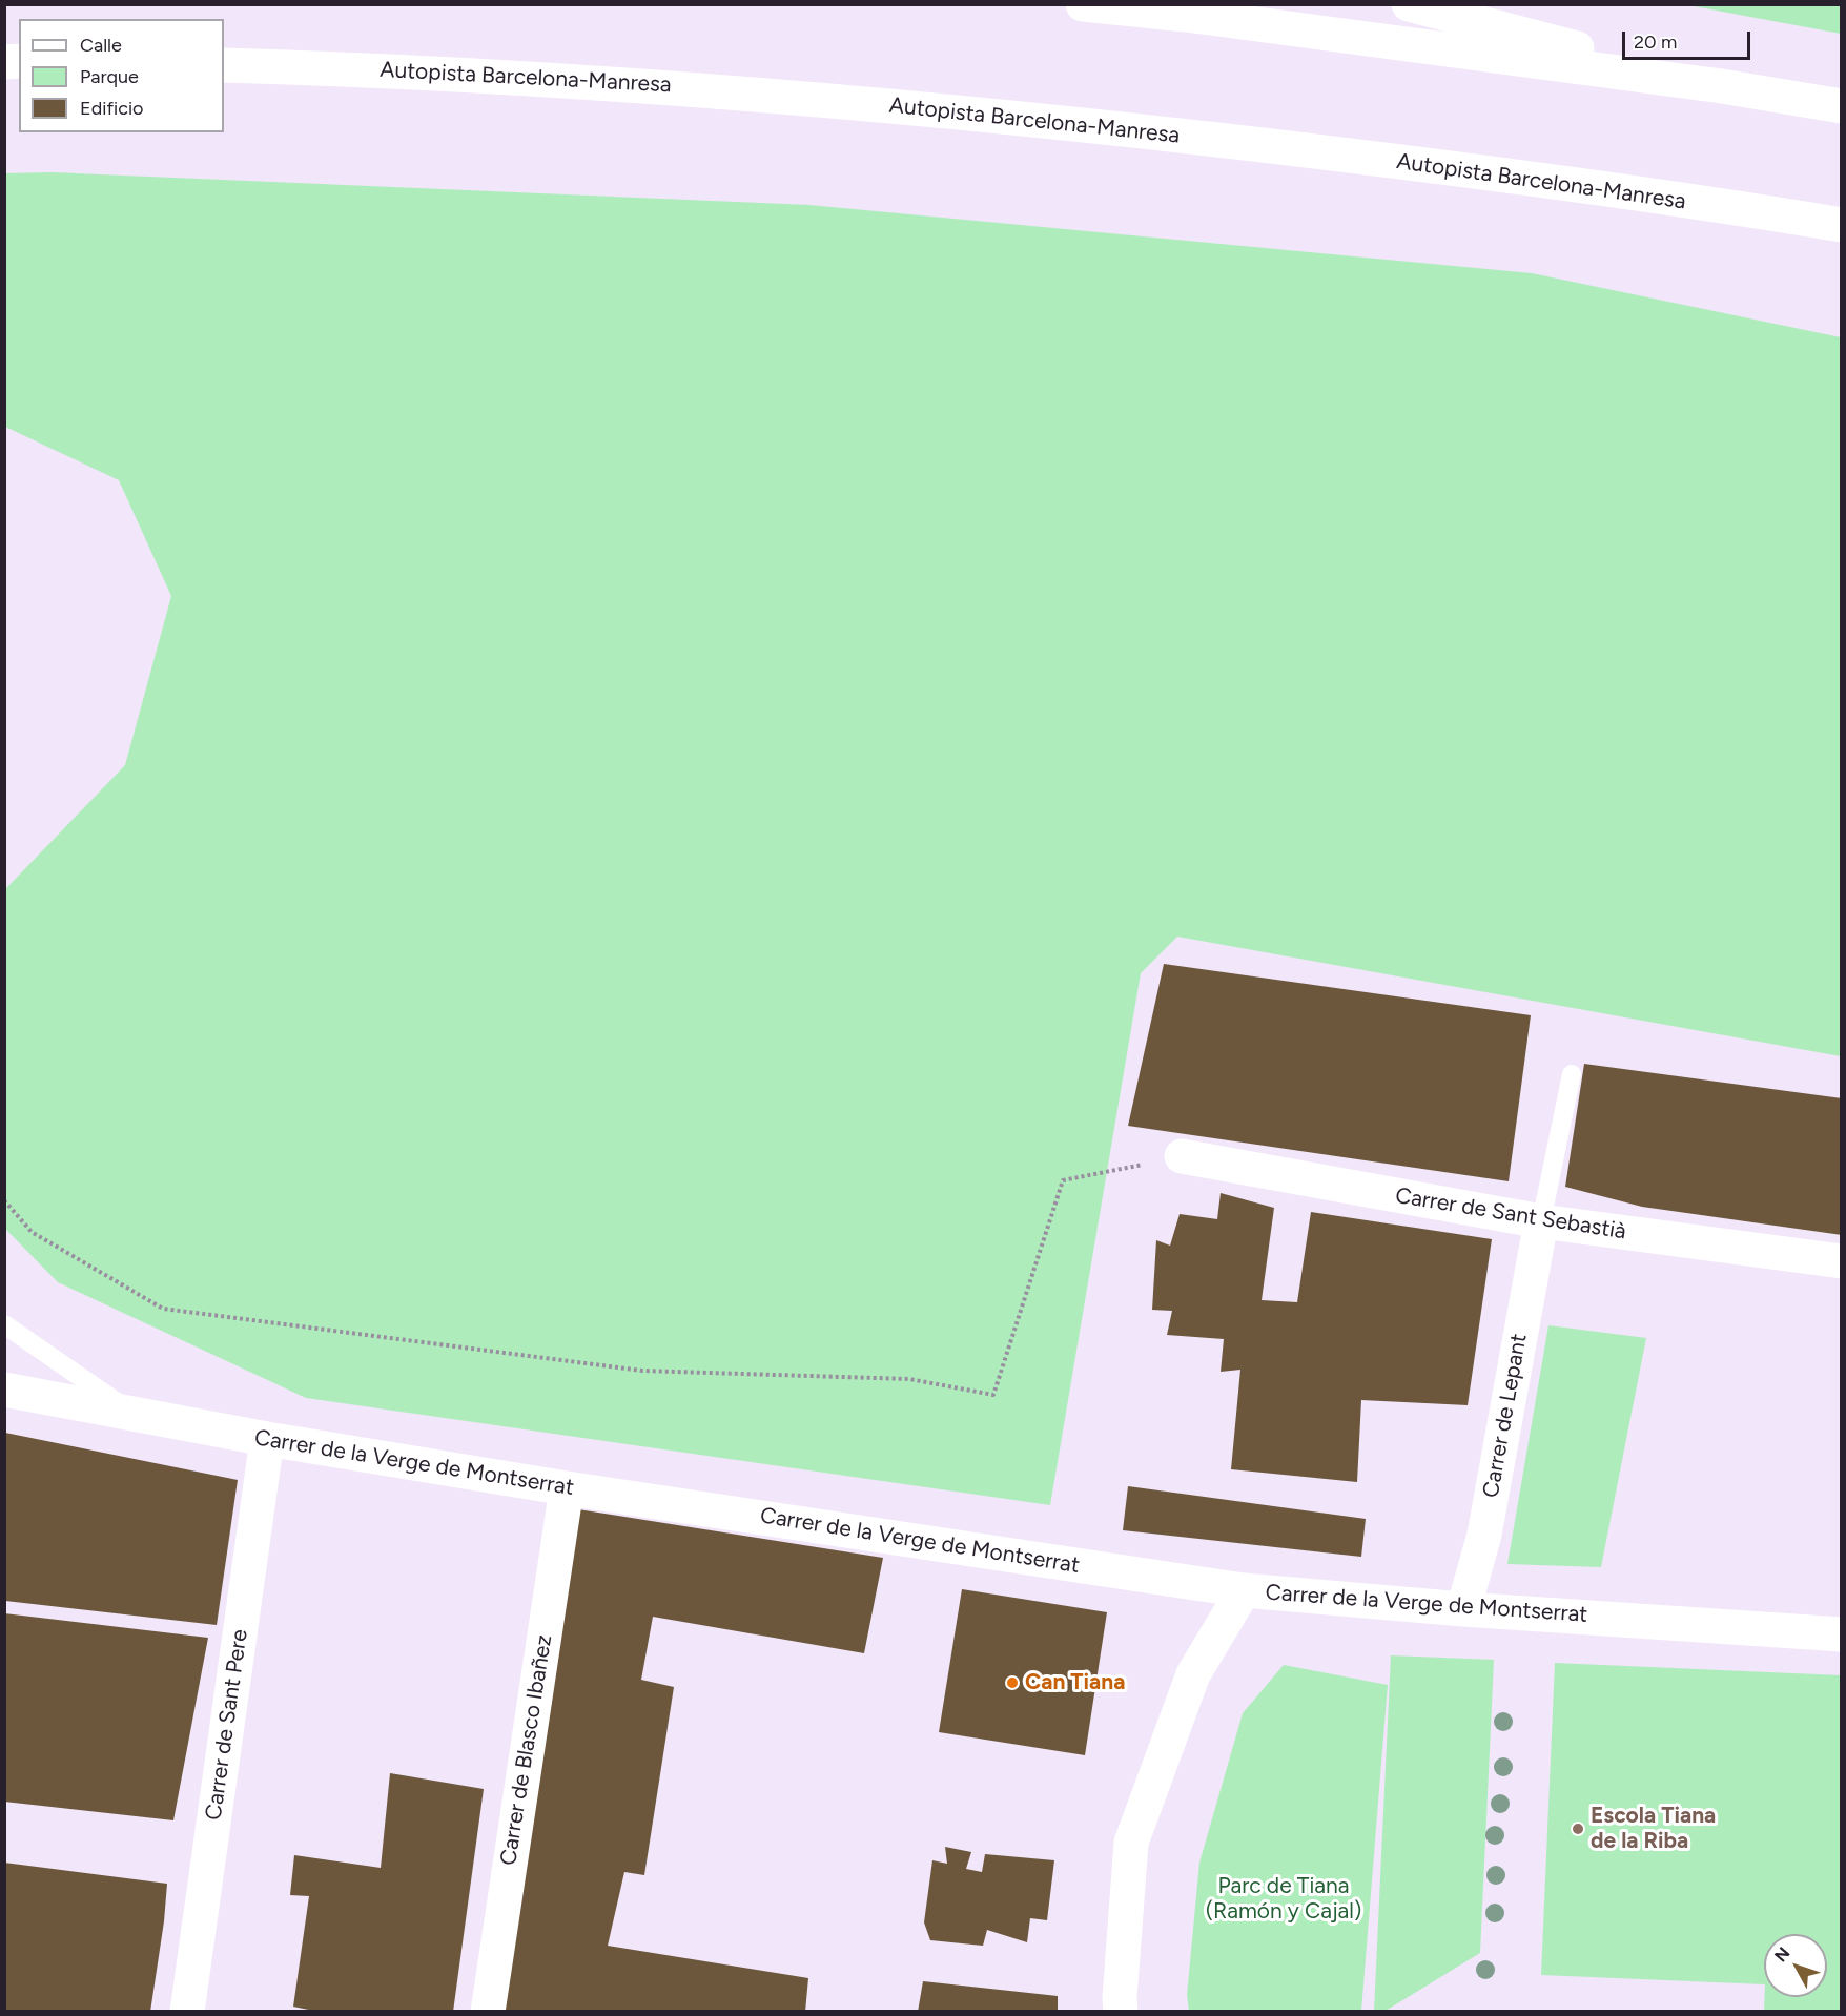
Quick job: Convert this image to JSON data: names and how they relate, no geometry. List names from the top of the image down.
{
  "streets": {
    "main road": [
      "Autopista Barcelona-Manresa",
      "Carrer de Sant Sebastià",
      "Carrer de Lepant",
      "Carrer de la Verge de Montserrat",
      "Carrer de Sant Pere",
      "Carrer de Blasco Ibañez"
    ]
  },
  "crossings": [
    ["Carrer de Sant Sebastià", "Carrer de Lepant"],
    ["Carrer de Lepant", "Carrer de la Verge de Montserrat"],
    ["Carrer de la Verge de Montserrat", "Carrer de Sant Pere"],
    ["Carrer de la Verge de Montserrat", "Carrer de Blasco Ibañez"]
  ],
  "parks": ["Parc de Tiana (Ramón y Cajal)"],
  "places": ["Can Tiana", "Escola Tiana de la Riba"],
  "legend": ["Calle", "Parque", "Edificio"],
  "scale_bar": "20 m",
  "north": "top left"
}
